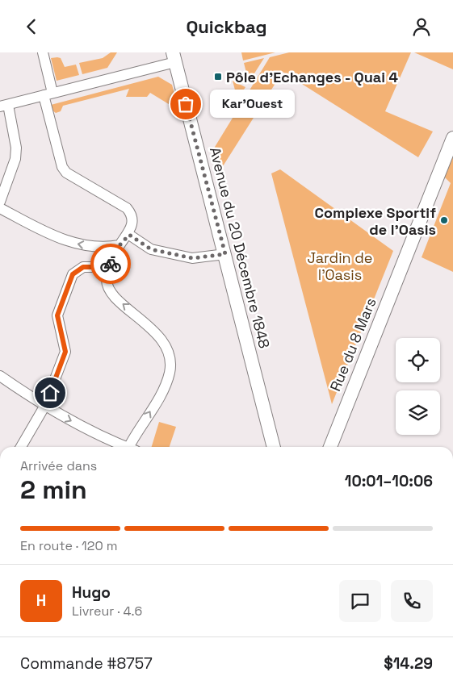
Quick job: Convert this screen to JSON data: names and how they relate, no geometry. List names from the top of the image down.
{
  "streets": {
    "main road": ["Avenue du 20 Décembre 1848", "Rue du 8 Mars"]
  },
  "parks": ["Jardin de l'Oasis"],
  "places": {
    "transit": ["Pôle d'Echanges - Quai 4"],
    "other": ["Kar'Ouest", "Complexe Sportif de l'Oasis"]
  },
  "page": {
    "header": "Quickbag",
    "bubble": "Kar'Ouest",
    "heading": ["2 min", "Arrivée dans", "10:01–10:06"],
    "panel": [
      "Hugo",
      "Livreur · 4.6",
      "Commande #8757",
      "$14.29"
    ],
    "bar": "En route · 120 m",
    "round": "H"
  }
}
